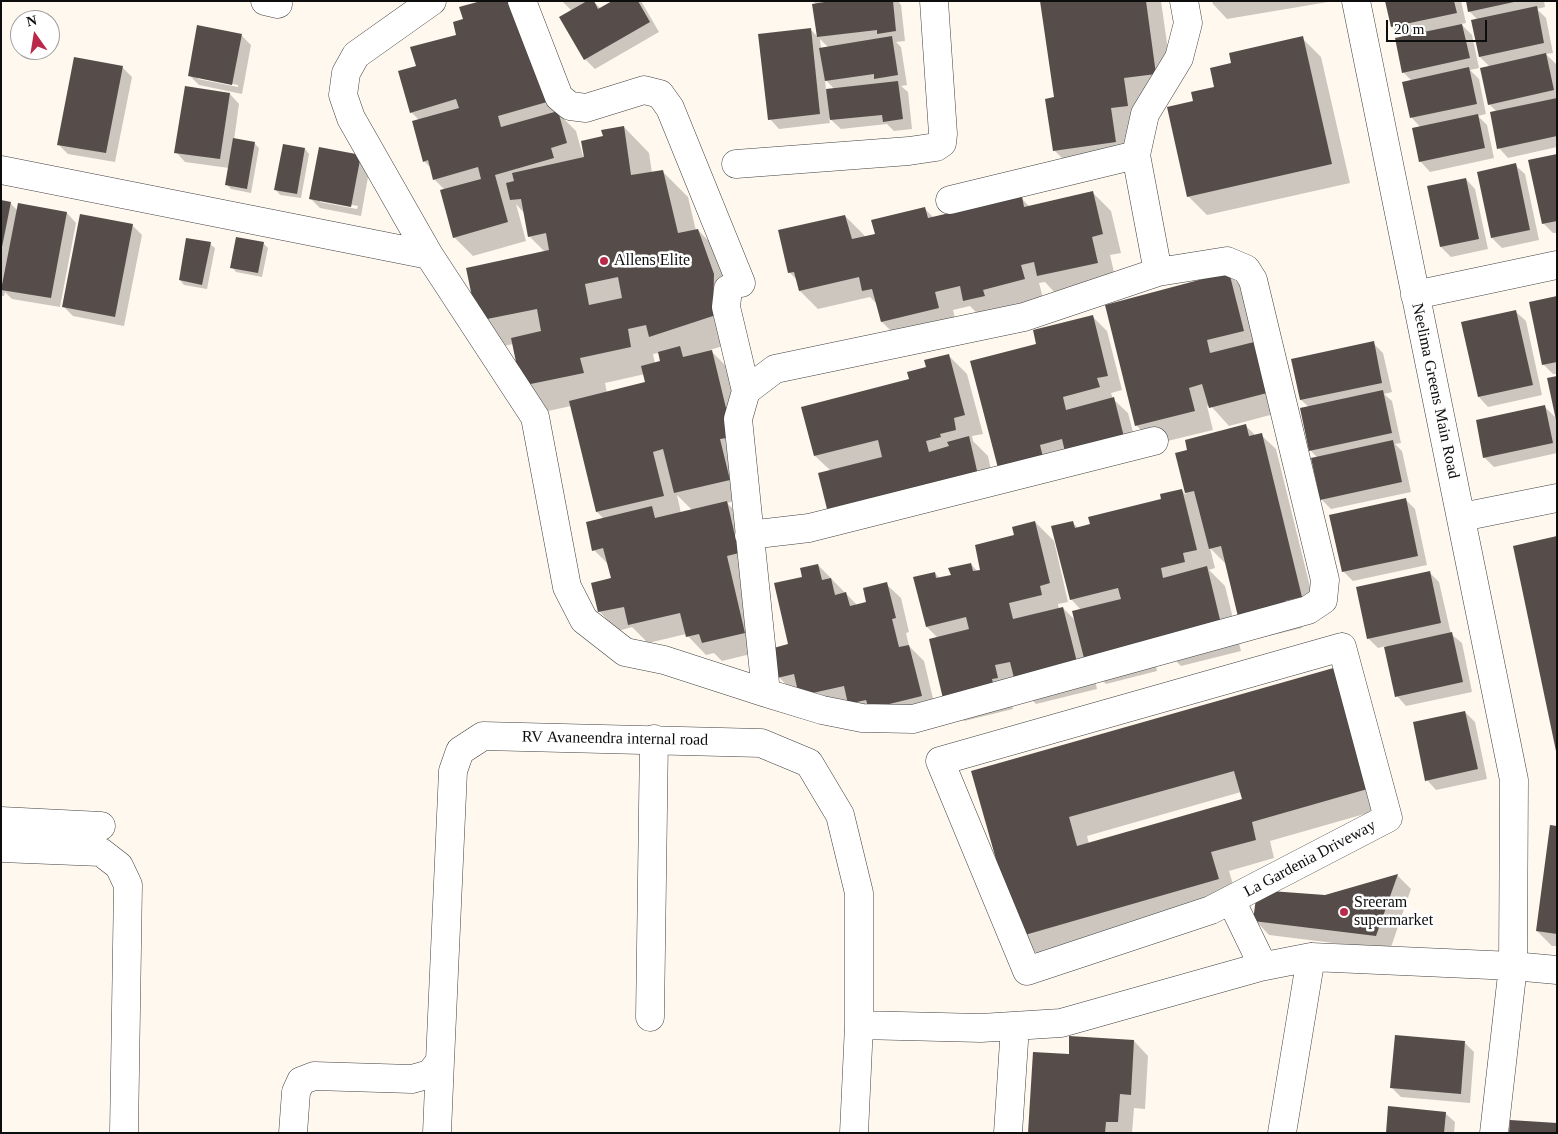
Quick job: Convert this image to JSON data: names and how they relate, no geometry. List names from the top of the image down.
{
  "streets": {
    "street": ["Neelima Greens Main Road", "RV Avaneendra internal road", "La Gardenia Driveway"]
  },
  "places": ["Allens Elite", "Sreeram supermarket"],
  "scale_bar": "20 m",
  "north": "top"
}
